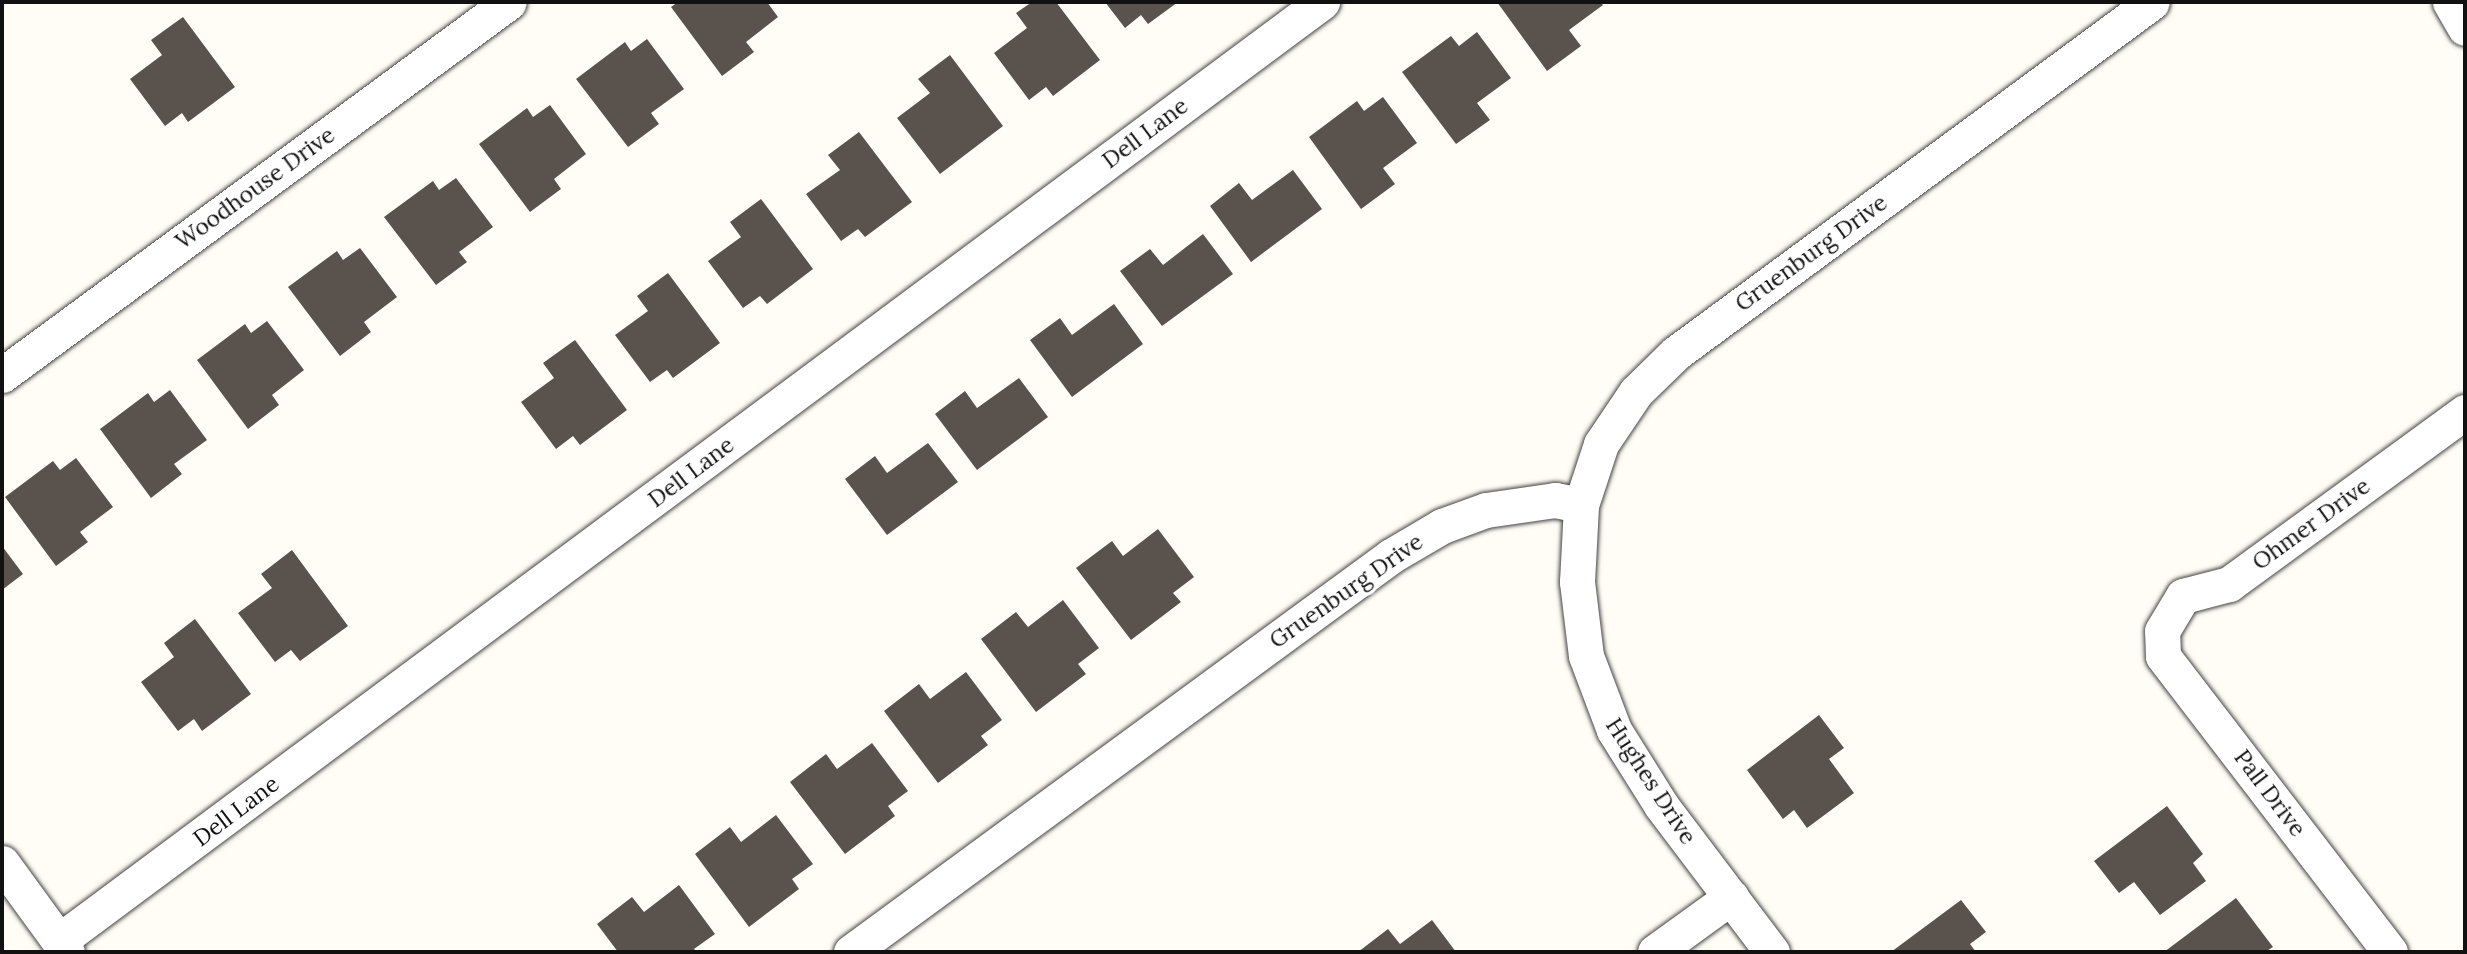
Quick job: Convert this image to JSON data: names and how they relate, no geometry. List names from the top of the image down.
{
  "streets": {
    "street": [
      "Dell Lane",
      "Woodhouse Drive",
      "Gruenburg Drive",
      "Ohmer Drive",
      "Hughes Drive",
      "Pall Drive"
    ]
  },
  "crossings": [
    ["Gruenburg Drive", "Hughes Drive"],
    ["Ohmer Drive", "Pall Drive"]
  ]
}
